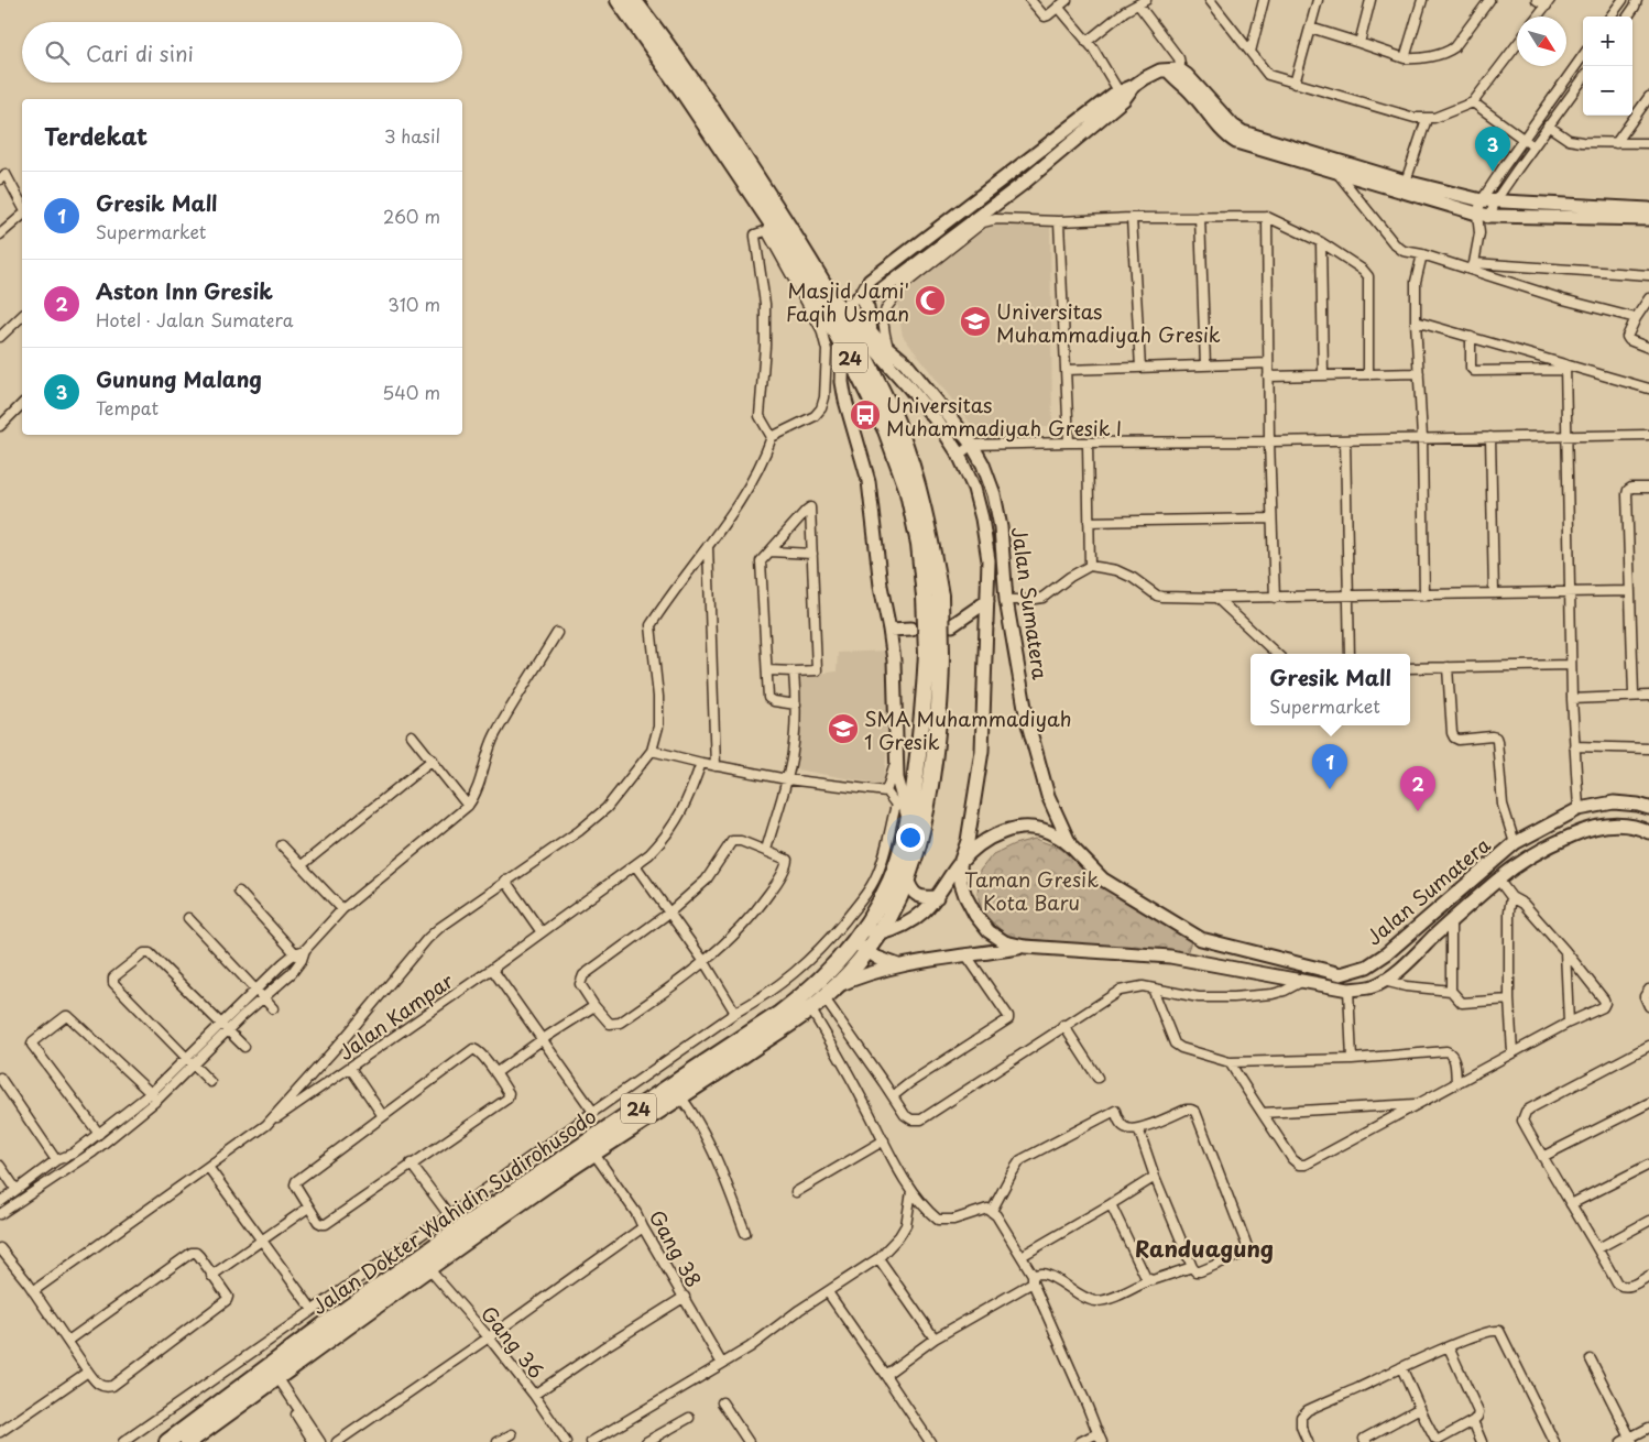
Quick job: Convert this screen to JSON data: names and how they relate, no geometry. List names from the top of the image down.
{
  "streets": {
    "highway": ["24", "Jalan Dokter Wahidin Sudirohusodo"],
    "main road": ["Jalan Sumatera"],
    "street": ["Jalan Kampar", "Gang 38", "Gang 36"]
  },
  "crossings": [
    ["Jalan Sumatera", "Jalan Dokter Wahidin Sudirohusodo"],
    ["Jalan Dokter Wahidin Sudirohusodo", "Gang 38"],
    ["Jalan Dokter Wahidin Sudirohusodo", "Gang 36"]
  ],
  "districts": ["Randuagung"],
  "parks": ["Taman Gresik Kota Baru"],
  "places": {
    "mosque": ["Masjid Jami' Faqih Usman"],
    "school or university": ["Universitas Muhammadiyah Gresik", "SMA Muhammadiyah 1 Gresik"],
    "bus stop": ["Universitas Muhammadiyah Gresik I"]
  },
  "north": "bottom right",
  "page": {
    "map_buttons": ["+", "−"],
    "search": "Cari di sini",
    "heading": ["Terdekat", "3 hasil"],
    "pins": ["3", "1", "2"],
    "list": [
      {
        "mark": "1",
        "name": "Gresik Mall",
        "note": "Supermarket",
        "value": "260 m"
      },
      {
        "mark": "2",
        "name": "Aston Inn Gresik",
        "note": "Hotel · Jalan Sumatera",
        "value": "310 m"
      },
      {
        "mark": "3",
        "name": "Gunung Malang",
        "note": "Tempat",
        "value": "540 m"
      }
    ],
    "popup": ["Gresik Mall", "Supermarket"]
  }
}
